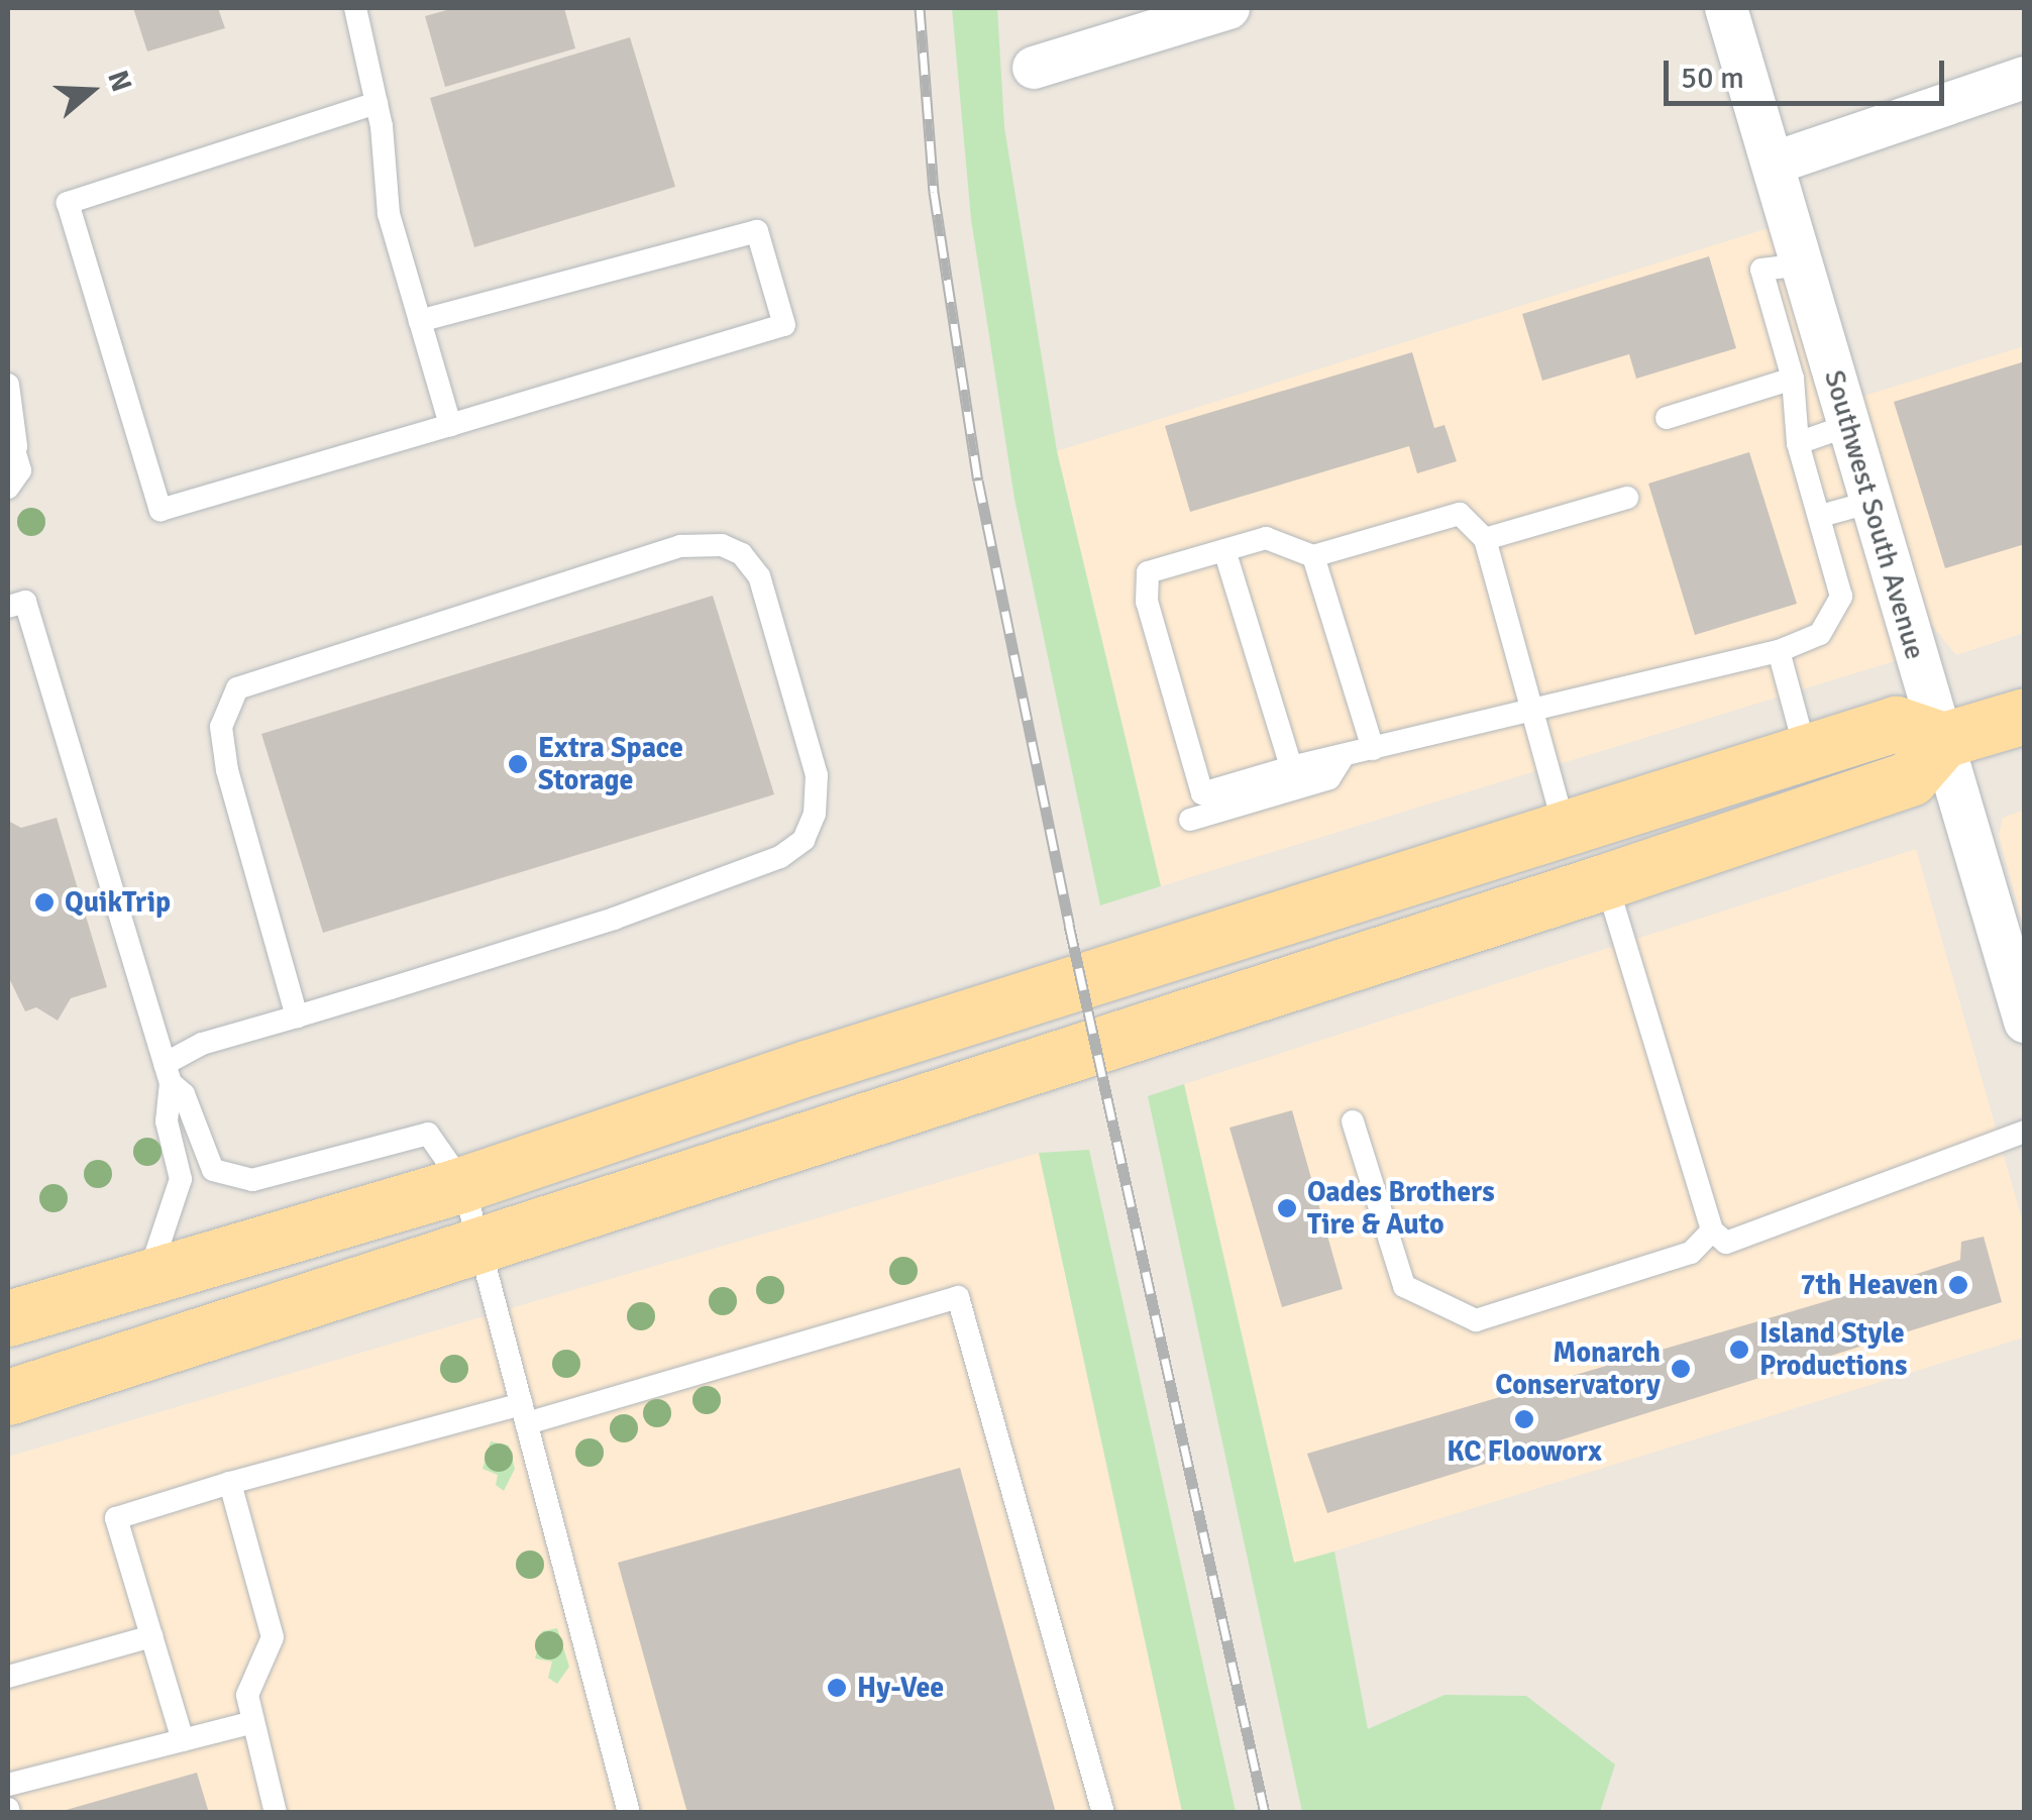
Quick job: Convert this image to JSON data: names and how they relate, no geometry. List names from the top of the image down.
{
  "streets": {
    "street": ["Southwest South Avenue"]
  },
  "places": [
    "Extra Space Storage",
    "QuikTrip",
    "Oades Brothers Tire & Auto",
    "7th Heaven",
    "Island Style Productions",
    "Monarch Conservatory",
    "KC Flooworx",
    "Hy-Vee"
  ],
  "scale_bar": "50 m",
  "north": "right"
}
